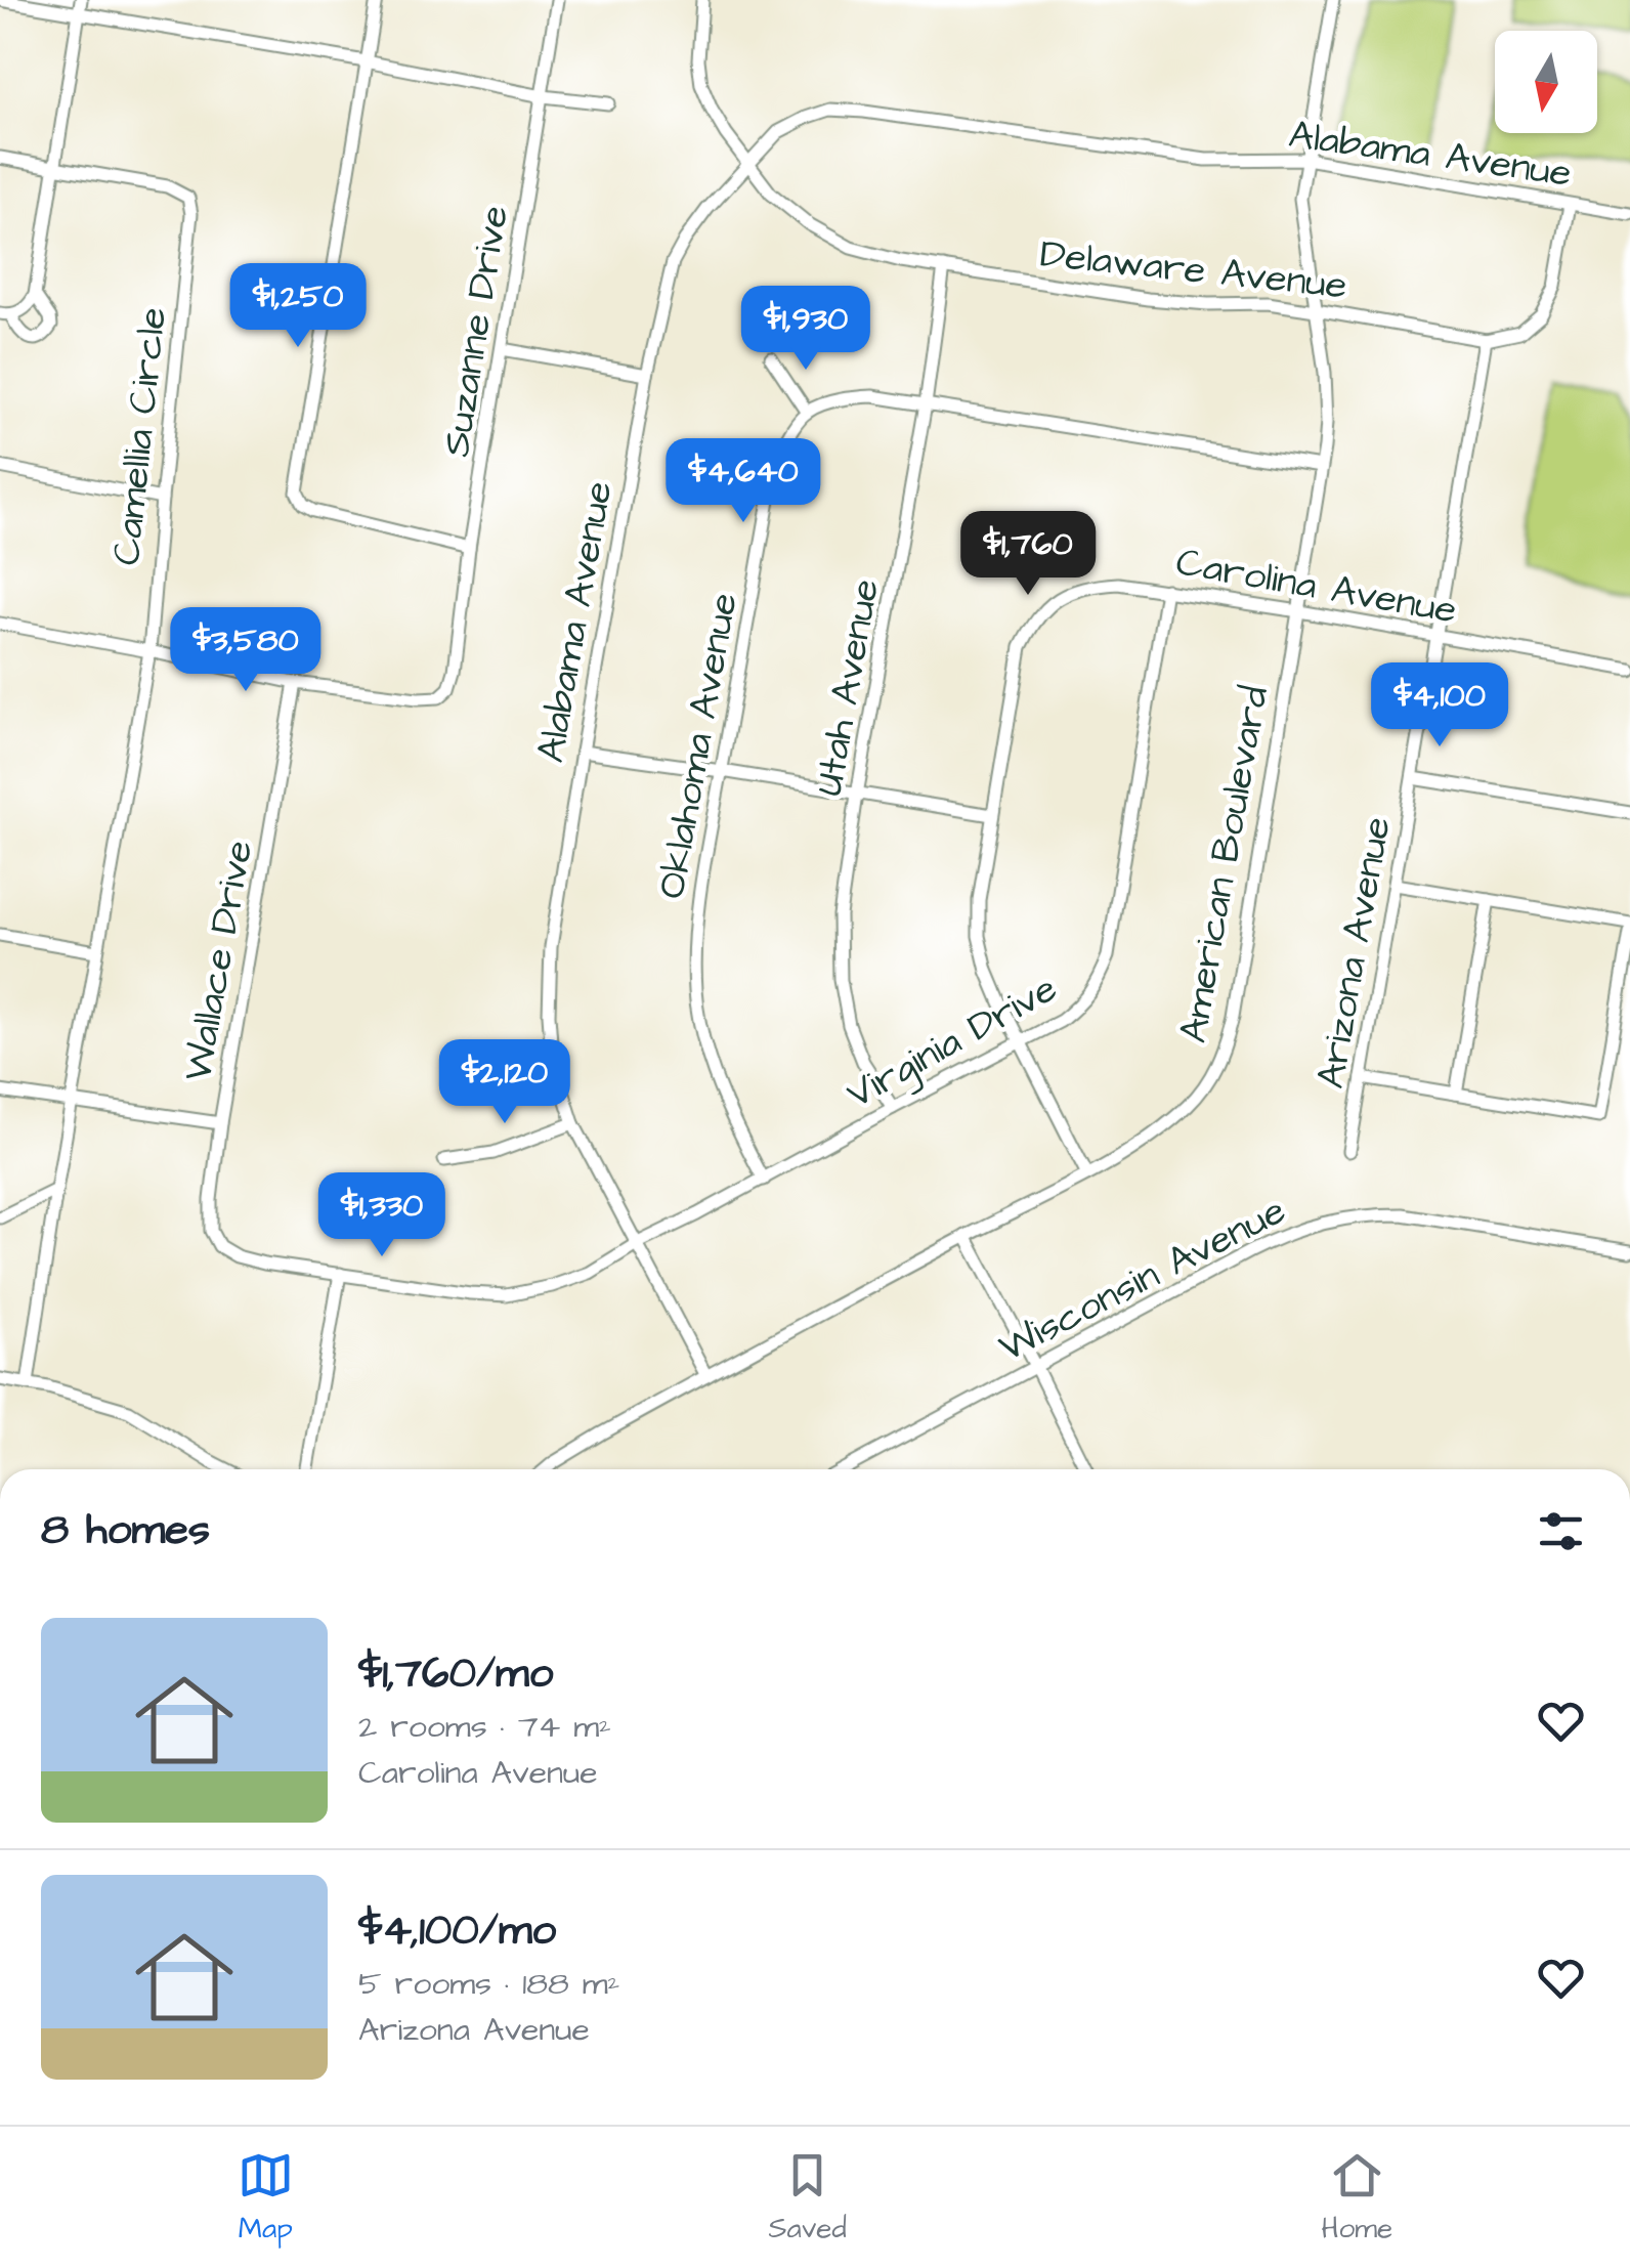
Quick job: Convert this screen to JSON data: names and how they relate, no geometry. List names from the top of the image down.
{
  "streets": {
    "street": [
      "Alabama Avenue",
      "Delaware Avenue",
      "Suzanne Drive",
      "Camellia Circle",
      "Carolina Avenue",
      "Utah Avenue",
      "Oklahoma Avenue",
      "American Boulevard",
      "Arizona Avenue",
      "Wallace Drive",
      "Virginia Drive",
      "Wisconsin Avenue"
    ]
  },
  "crossings": [
    ["Alabama Avenue", "Delaware Avenue"],
    ["Alabama Avenue", "American Boulevard"],
    ["Alabama Avenue", "Virginia Drive"],
    ["Delaware Avenue", "Utah Avenue"],
    ["Delaware Avenue", "American Boulevard"],
    ["Delaware Avenue", "Arizona Avenue"],
    ["Suzanne Drive", "Wallace Drive"],
    ["Camellia Circle", "Wallace Drive"],
    ["Carolina Avenue", "American Boulevard"],
    ["Carolina Avenue", "Arizona Avenue"],
    ["Carolina Avenue", "Virginia Drive"],
    ["Utah Avenue", "Virginia Drive"],
    ["Oklahoma Avenue", "Virginia Drive"],
    ["Wallace Drive", "Virginia Drive"]
  ],
  "north": "bottom",
  "page": {
    "price": [
      "$1,250",
      "$1,930",
      "$4,640",
      "$1,760",
      "$3,580",
      "$4,100",
      "$2,120",
      "$1,330"
    ],
    "heading": "8 homes",
    "list": [
      {
        "name": "$1,760/mo",
        "note": "2 rooms · 74 m² · Carolina Avenue"
      },
      {
        "name": "$4,100/mo",
        "note": "5 rooms · 188 m² · Arizona Avenue"
      }
    ],
    "tabs": ["Map", "Saved", "Home"]
  }
}
